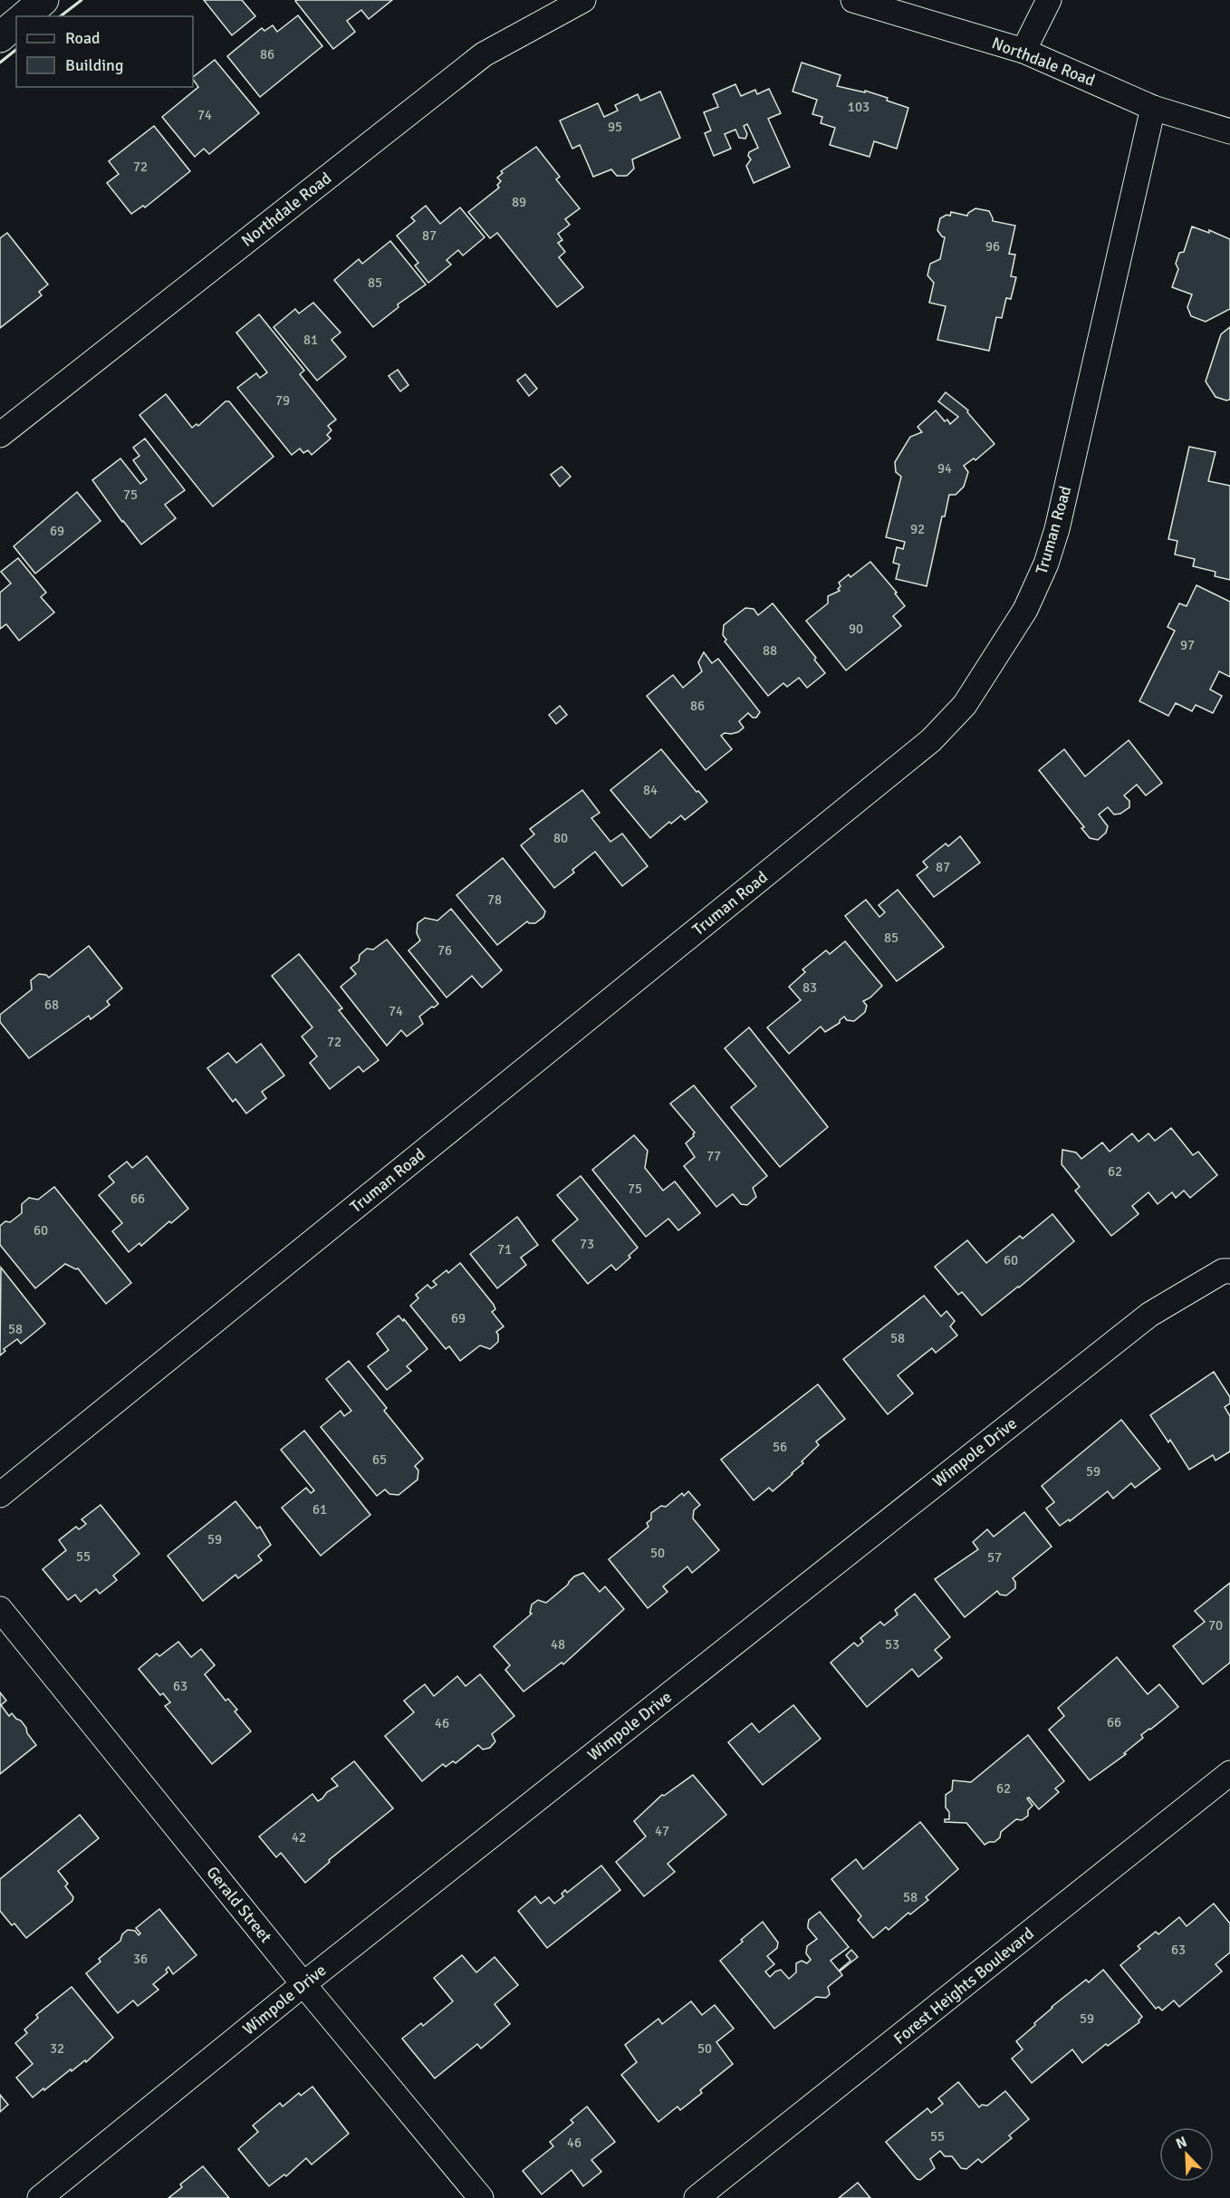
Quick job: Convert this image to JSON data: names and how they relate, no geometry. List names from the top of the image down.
{
  "streets": {
    "street": [
      "Northdale Road",
      "Truman Road",
      "Wimpole Drive",
      "Gerald Street",
      "Forest Heights Boulevard"
    ]
  },
  "crossings": [
    ["Northdale Road", "Truman Road"],
    ["Wimpole Drive", "Gerald Street"]
  ],
  "house_numbers": [
    "86",
    "103",
    "74",
    "95",
    "72",
    "89",
    "87",
    "96",
    "85",
    "81",
    "79",
    "94",
    "75",
    "92",
    "69",
    "90",
    "97",
    "88",
    "86",
    "84",
    "80",
    "87",
    "78",
    "85",
    "76",
    "83",
    "68",
    "74",
    "72",
    "77",
    "62",
    "75",
    "66",
    "60",
    "73",
    "71",
    "60",
    "69",
    "58",
    "58",
    "56",
    "65",
    "59",
    "61",
    "59",
    "50",
    "55",
    "57",
    "70",
    "48",
    "53",
    "63",
    "66",
    "46",
    "62",
    "47",
    "42",
    "58",
    "63",
    "36",
    "59",
    "32",
    "50",
    "55",
    "46"
  ],
  "legend": ["Road", "Building"],
  "north": "top left"
}
